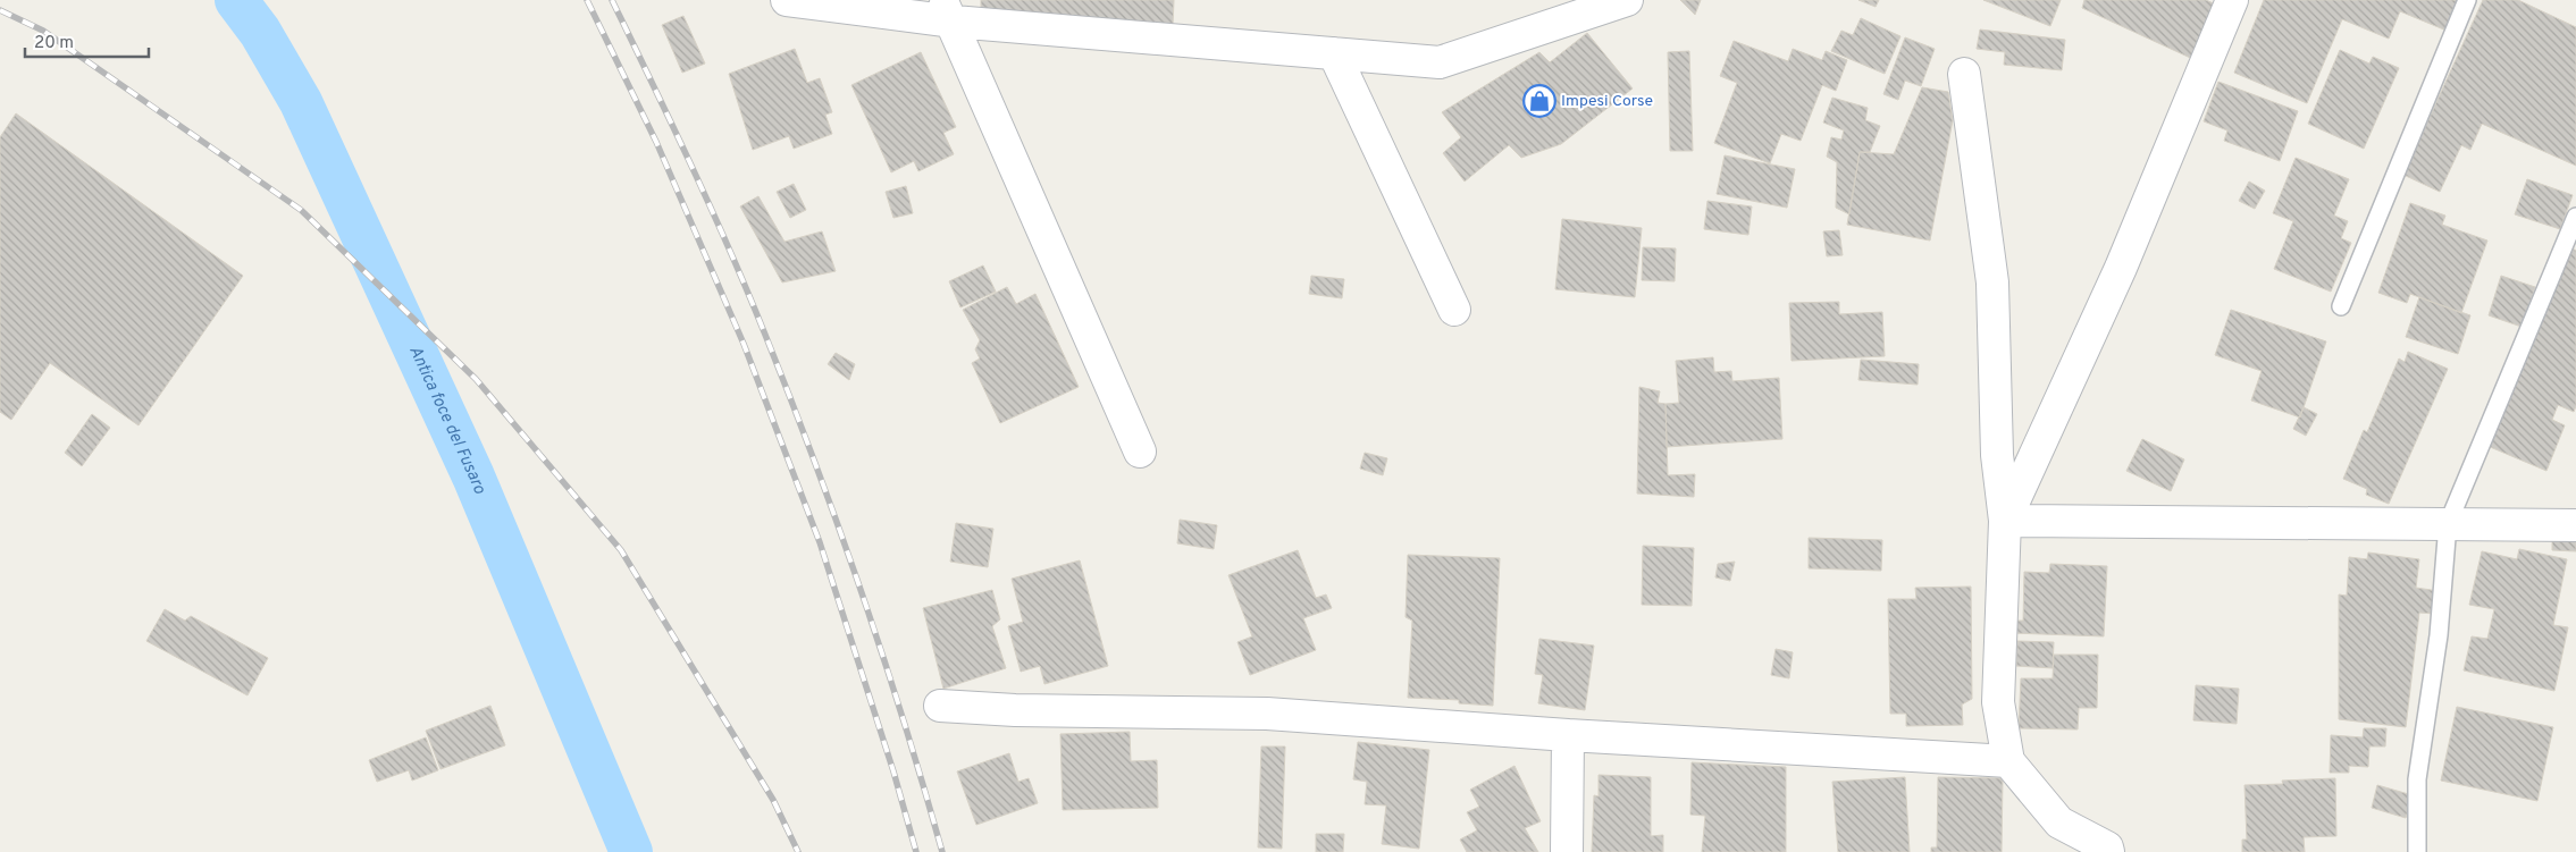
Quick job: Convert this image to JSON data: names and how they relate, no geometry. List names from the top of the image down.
{
  "water": ["Antica foce del Fusaro"],
  "places": {
    "shop": ["Impesi Corse"]
  },
  "scale_bar": "20 m"
}
